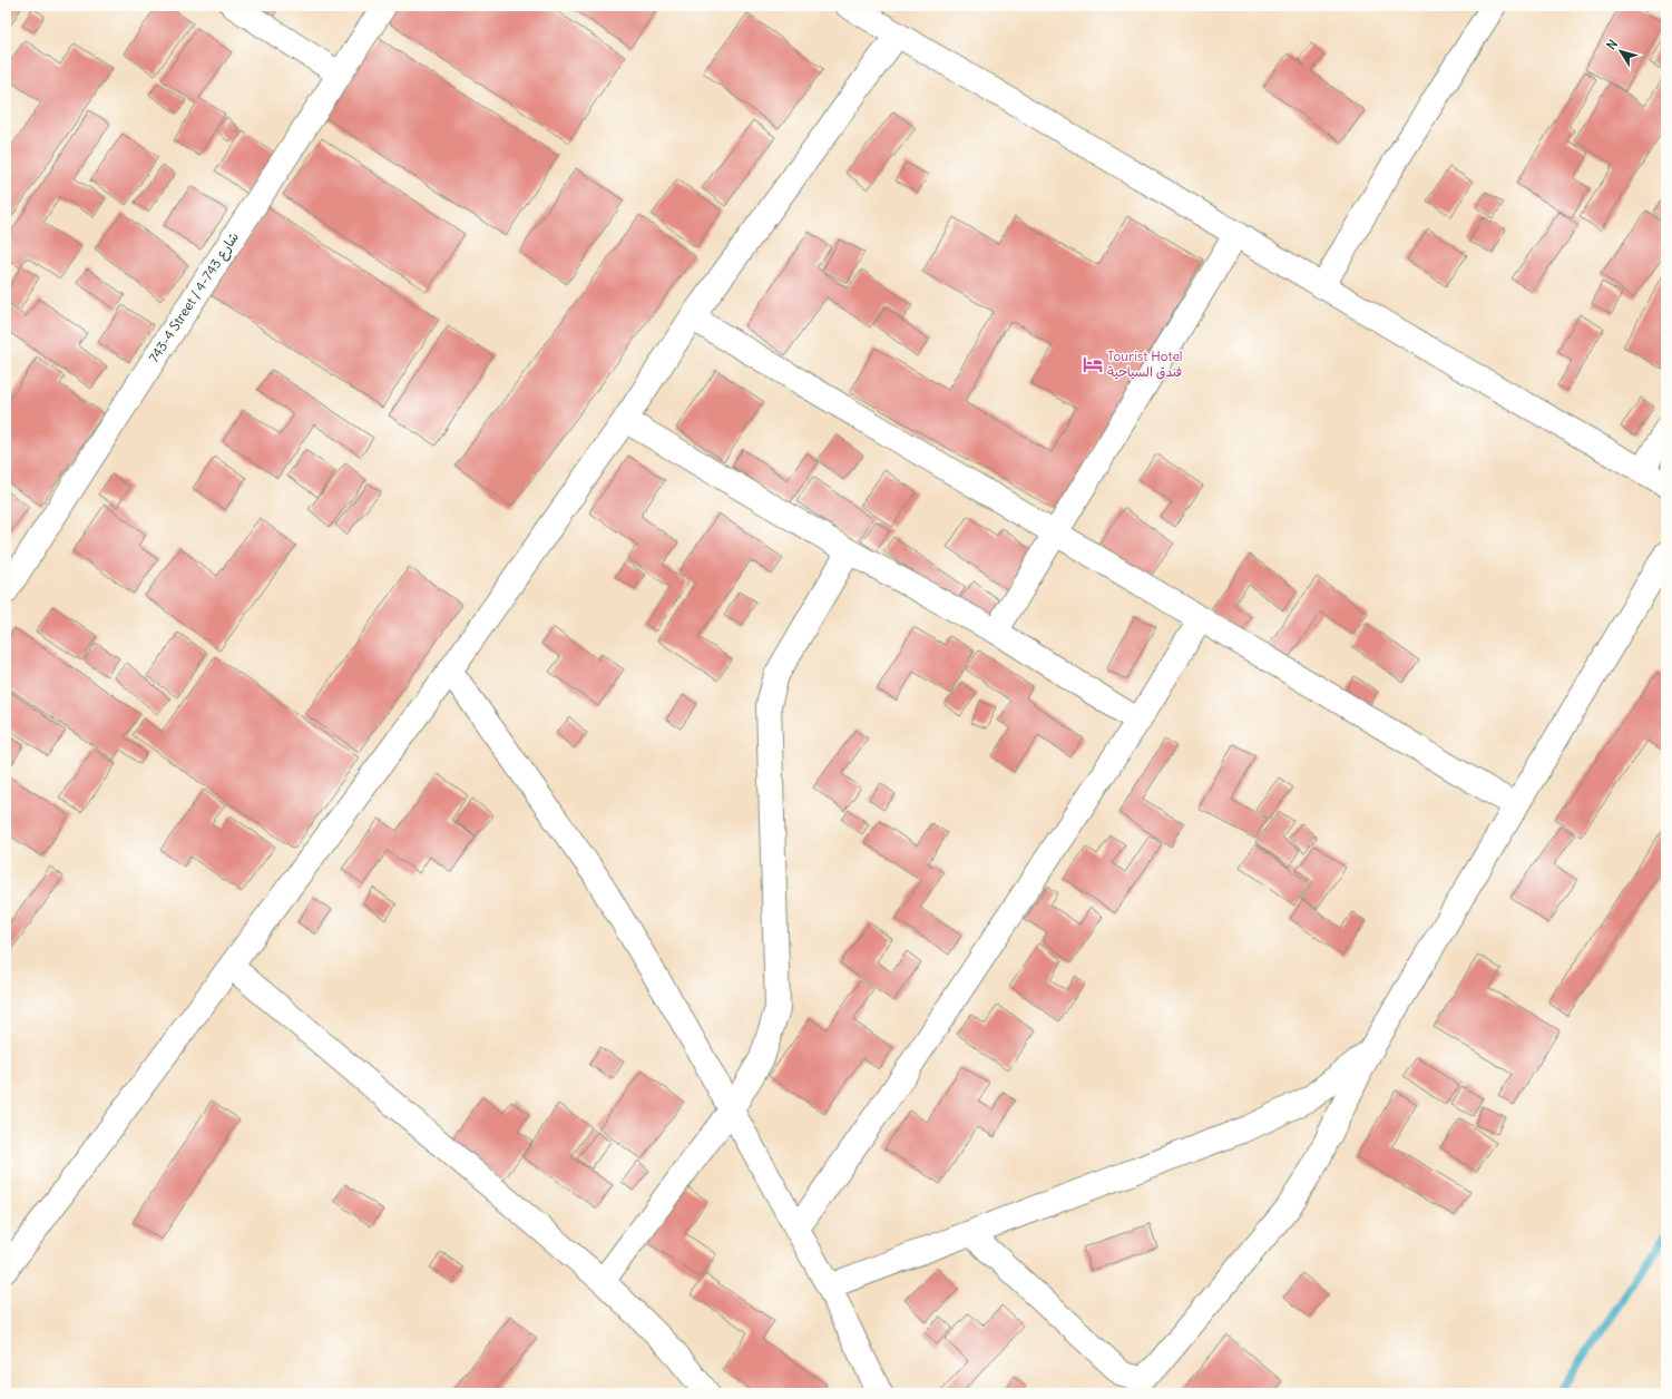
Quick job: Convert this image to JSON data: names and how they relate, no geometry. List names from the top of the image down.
{
  "streets": {
    "street": ["743-4 Street / شارع 743-4"]
  },
  "places": {
    "hotel": ["Tourist Hotel فندق السياحية"]
  },
  "north": "top left"
}
